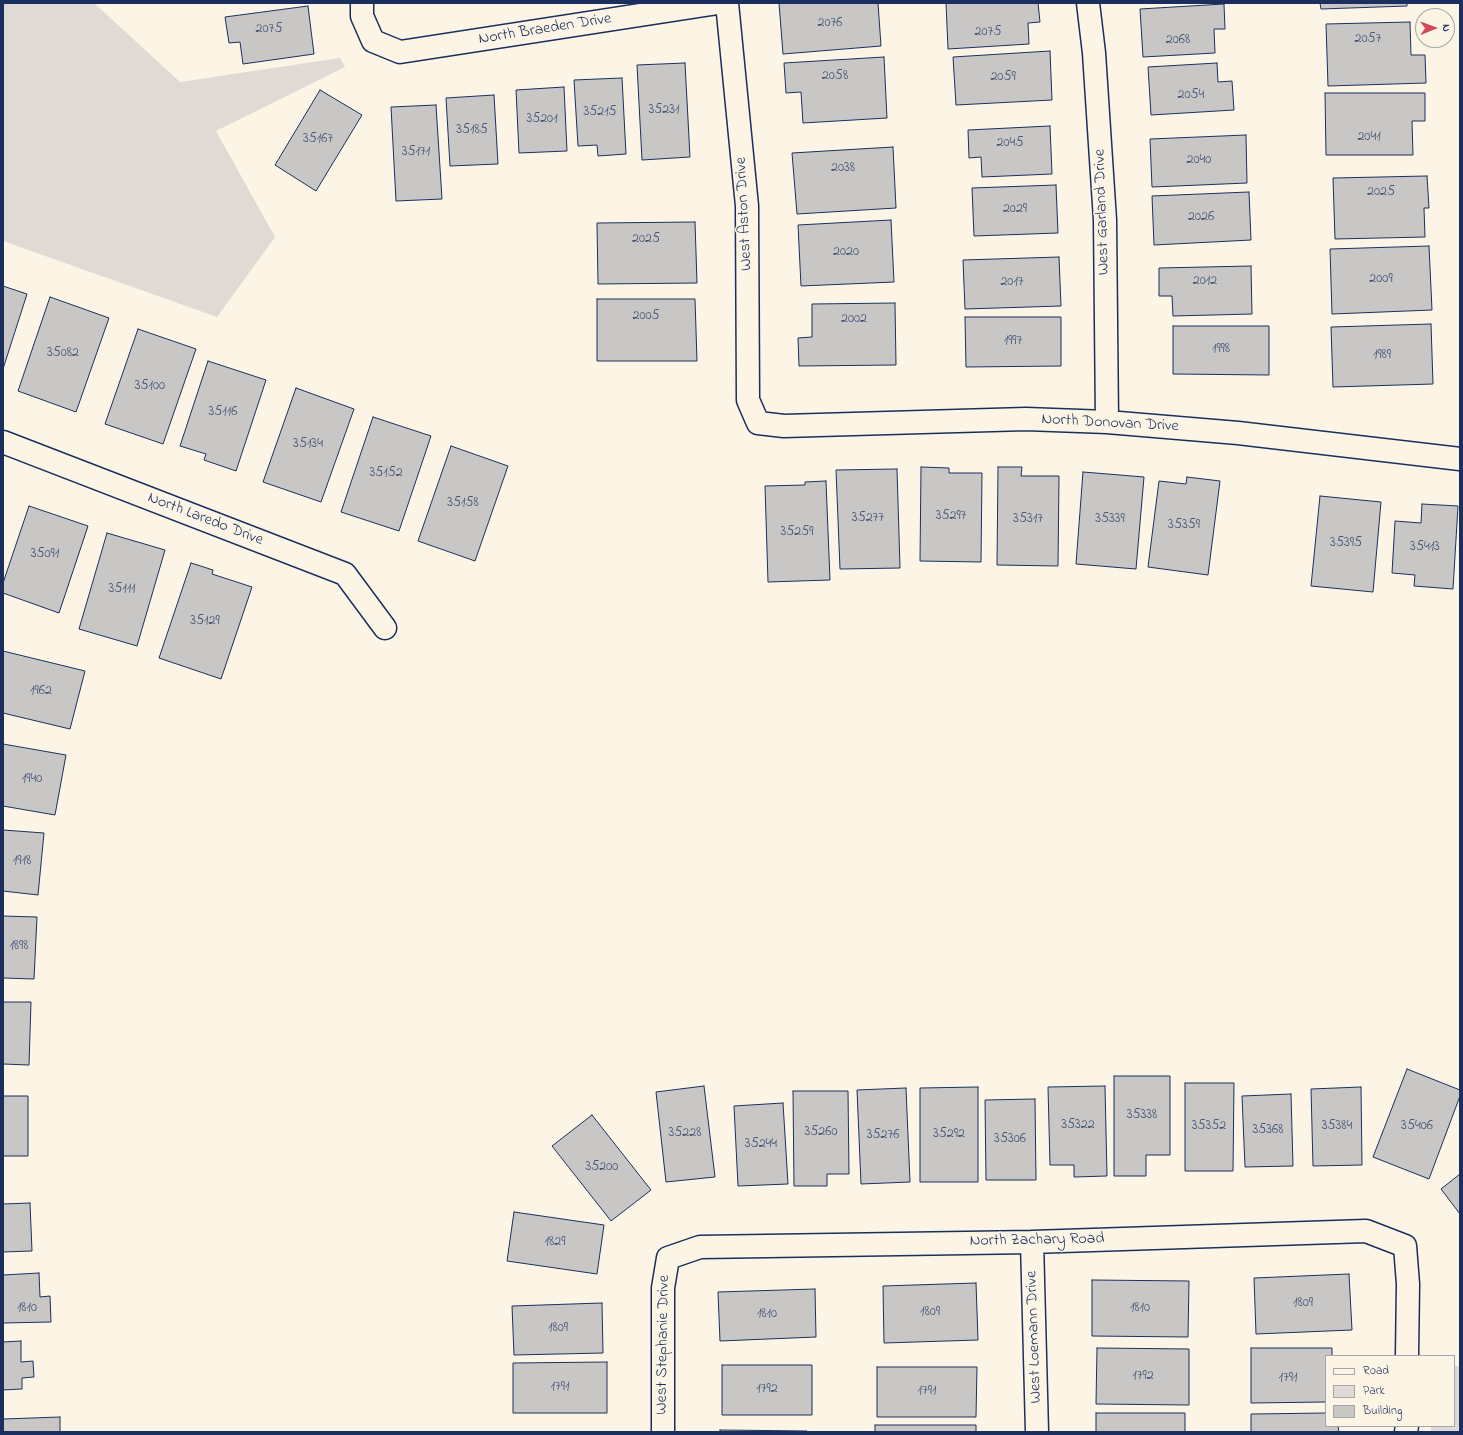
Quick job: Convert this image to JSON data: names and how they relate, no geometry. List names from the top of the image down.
{
  "streets": {
    "street": [
      "North Braeden Drive",
      "West Garland Drive",
      "West Aston Drive",
      "North Donovan Drive",
      "North Laredo Drive",
      "North Zachary Road",
      "West Loemann Drive",
      "West Stephanie Drive"
    ]
  },
  "crossings": [
    ["West Garland Drive", "North Donovan Drive"],
    ["West Aston Drive", "North Donovan Drive"],
    ["North Zachary Road", "West Loemann Drive"],
    ["North Zachary Road", "West Stephanie Drive"]
  ],
  "house_numbers": [
    "2076",
    "2075",
    "2075",
    "2057",
    "2068",
    "2058",
    "2059",
    "2054",
    "35231",
    "35215",
    "35201",
    "35185",
    "2041",
    "35167",
    "2045",
    "35171",
    "2040",
    "2038",
    "2025",
    "2029",
    "2026",
    "2025",
    "2020",
    "2009",
    "2012",
    "2017",
    "2005",
    "2002",
    "1997",
    "1998",
    "35082",
    "1989",
    "35100",
    "35116",
    "35134",
    "35152",
    "35158",
    "35297",
    "35277",
    "35317",
    "35339",
    "35359",
    "35259",
    "35395",
    "35413",
    "35091",
    "35111",
    "35129",
    "1962",
    "1940",
    "1918",
    "1898",
    "35338",
    "35322",
    "35352",
    "35384",
    "35406",
    "35368",
    "35260",
    "35228",
    "35292",
    "35276",
    "35306",
    "35244",
    "35200",
    "1829",
    "1809",
    "1810",
    "1810",
    "1809",
    "1810",
    "1809",
    "1792",
    "1791",
    "1791",
    "1792",
    "1791"
  ],
  "legend": ["Road", "Park", "Building"],
  "north": "right"
}
